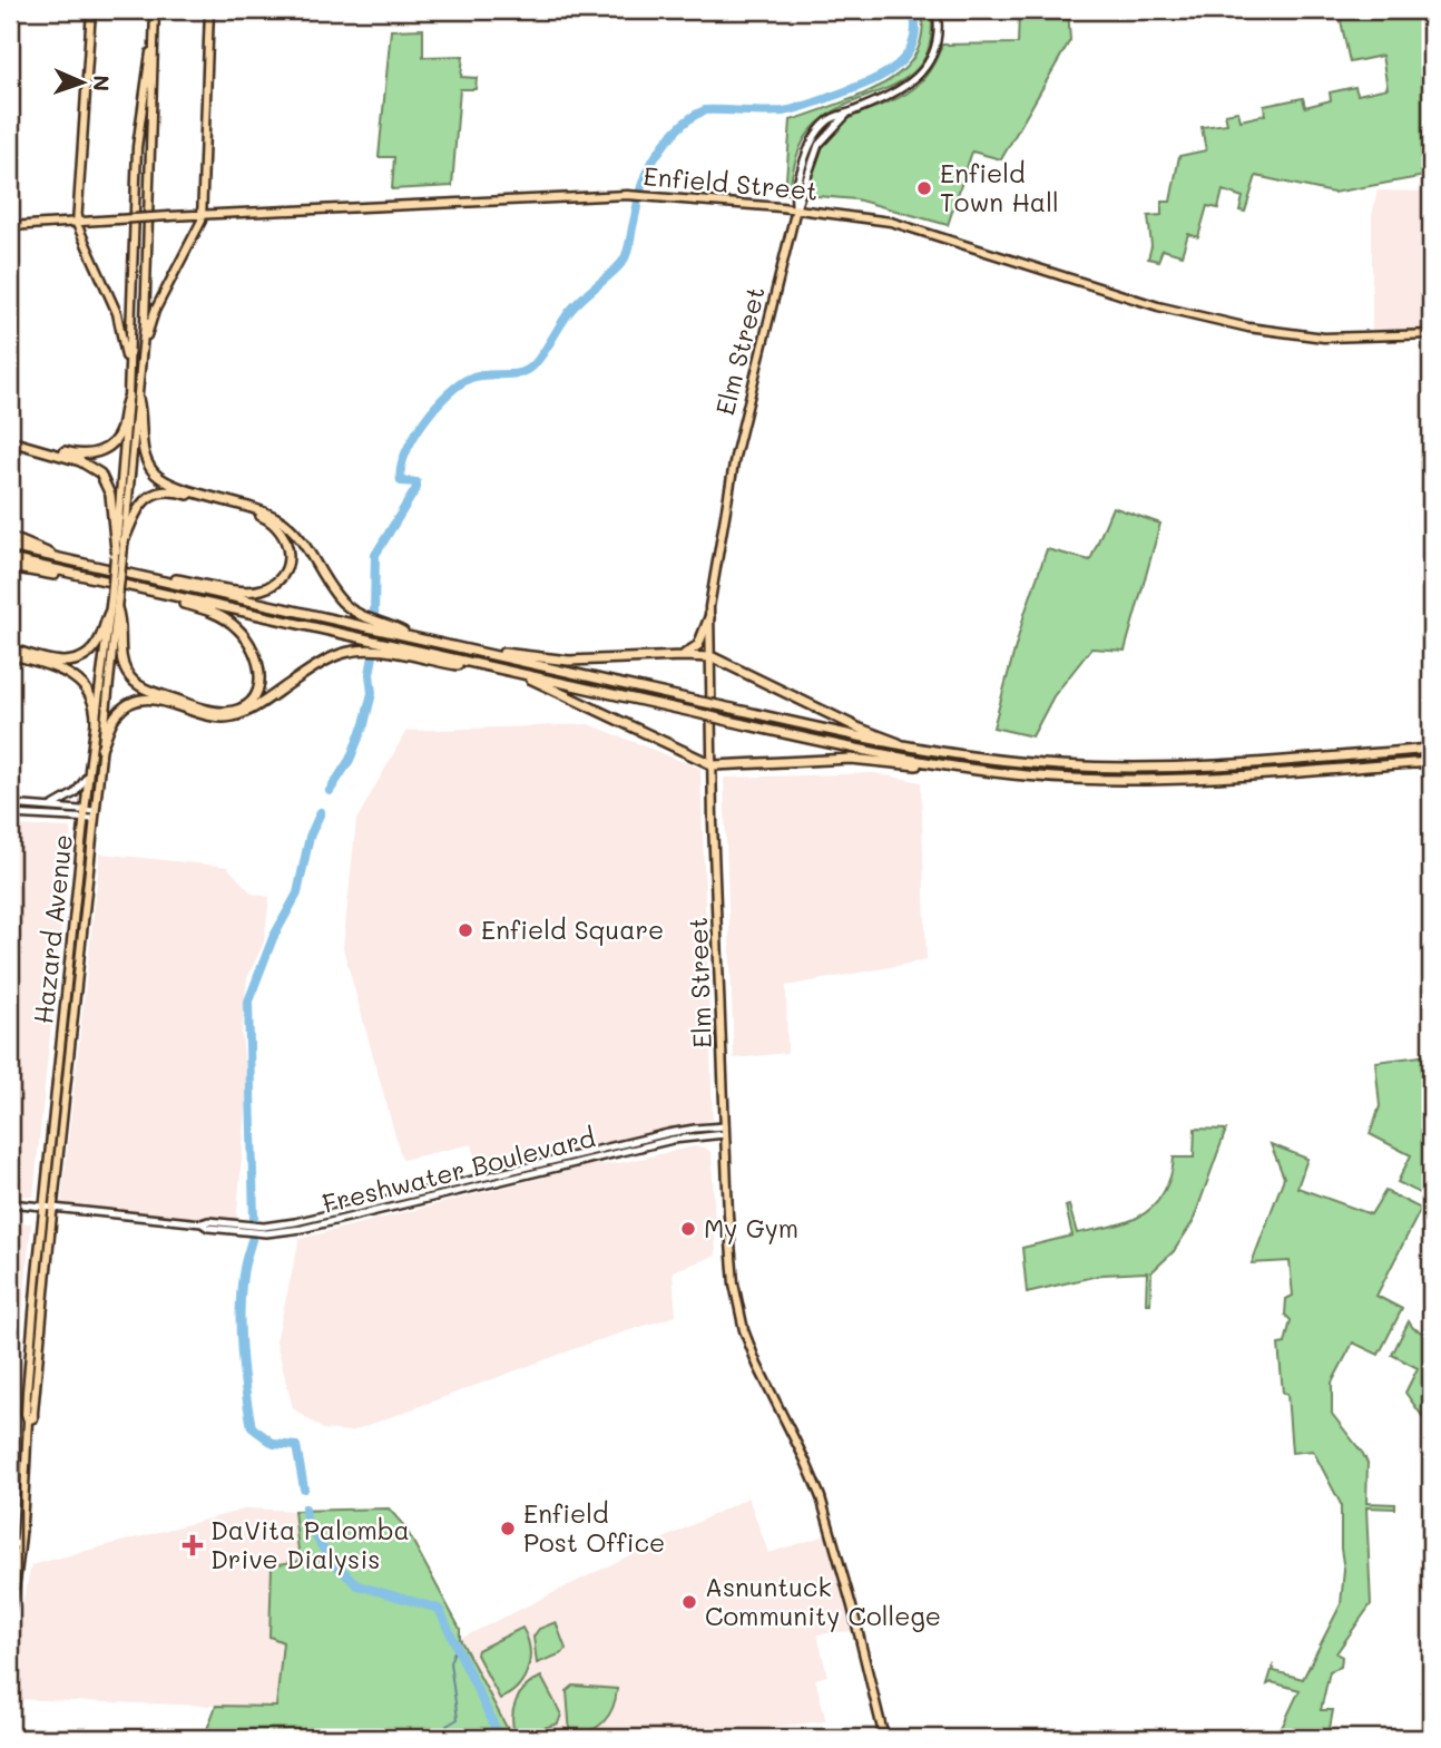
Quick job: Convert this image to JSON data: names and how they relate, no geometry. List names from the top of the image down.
{
  "streets": {
    "main road": ["Enfield Street", "Elm Street", "Hazard Avenue"],
    "street": ["Freshwater Boulevard"]
  },
  "crossings": [
    ["Enfield Street", "Elm Street"],
    ["Elm Street", "Freshwater Boulevard"],
    ["Hazard Avenue", "Freshwater Boulevard"]
  ],
  "places": {
    "other": [
      "Enfield Town Hall",
      "Enfield Square",
      "My Gym",
      "Enfield Post Office",
      "Asnuntuck Community College"
    ],
    "health": ["DaVita Palomba Drive Dialysis"]
  },
  "north": "right"
}
